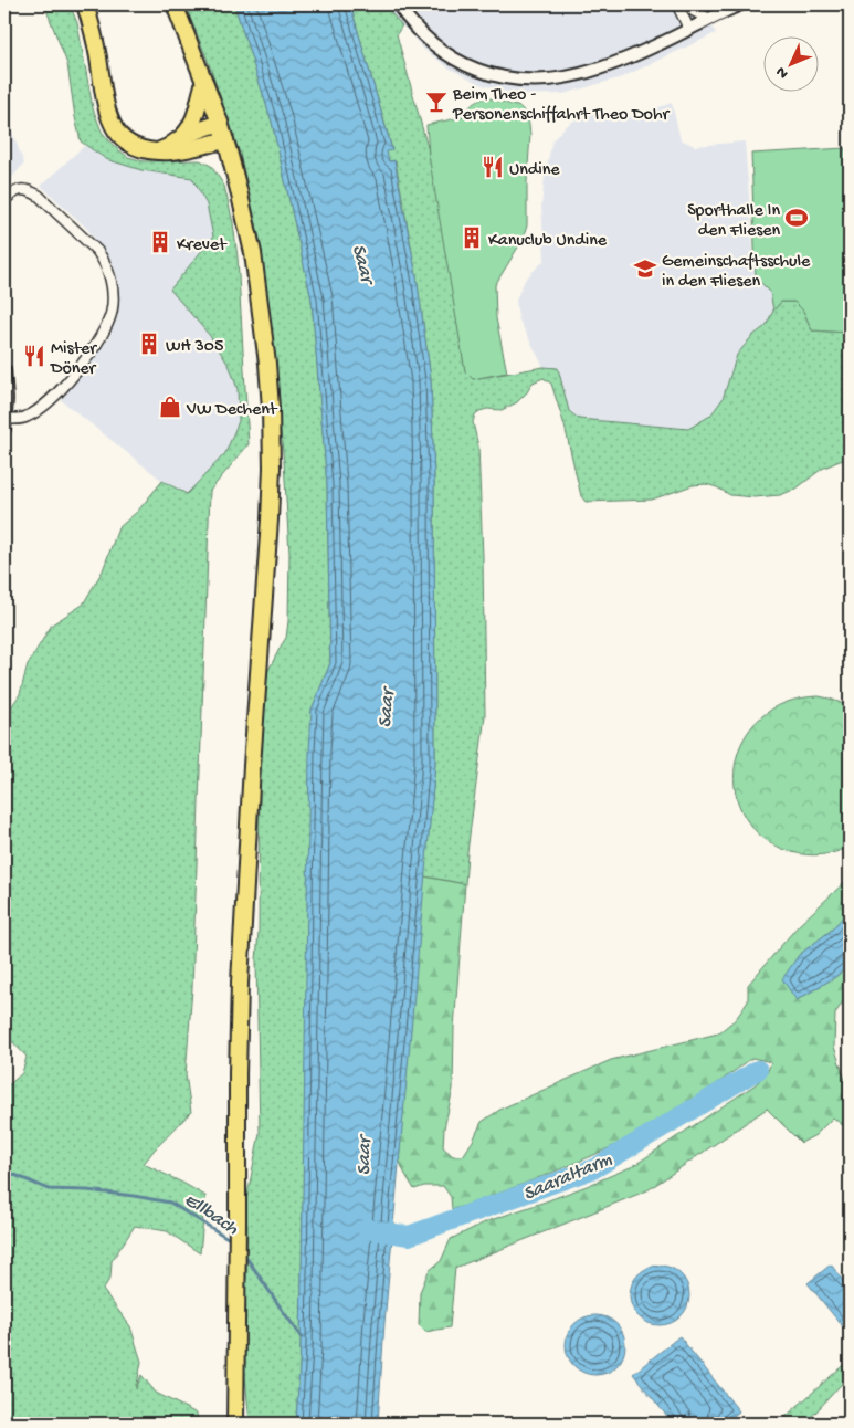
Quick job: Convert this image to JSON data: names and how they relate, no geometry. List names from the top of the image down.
{
  "water": ["Saar", "Saaraltarm", "Ellbach"],
  "places": {
    "bar": ["Beim Theo - Personenschiffahrt Theo Dohr"],
    "restaurant": ["Undine", "Mister Döner"],
    "sports": ["Sporthalle In den Fliesen"],
    "building": ["Kanuclub Undine", "Krevet", "WH 305"],
    "school or university": ["Gemeinschaftsschule in den Fliesen"],
    "shop": ["VW Dechent"]
  },
  "north": "bottom left"
}
